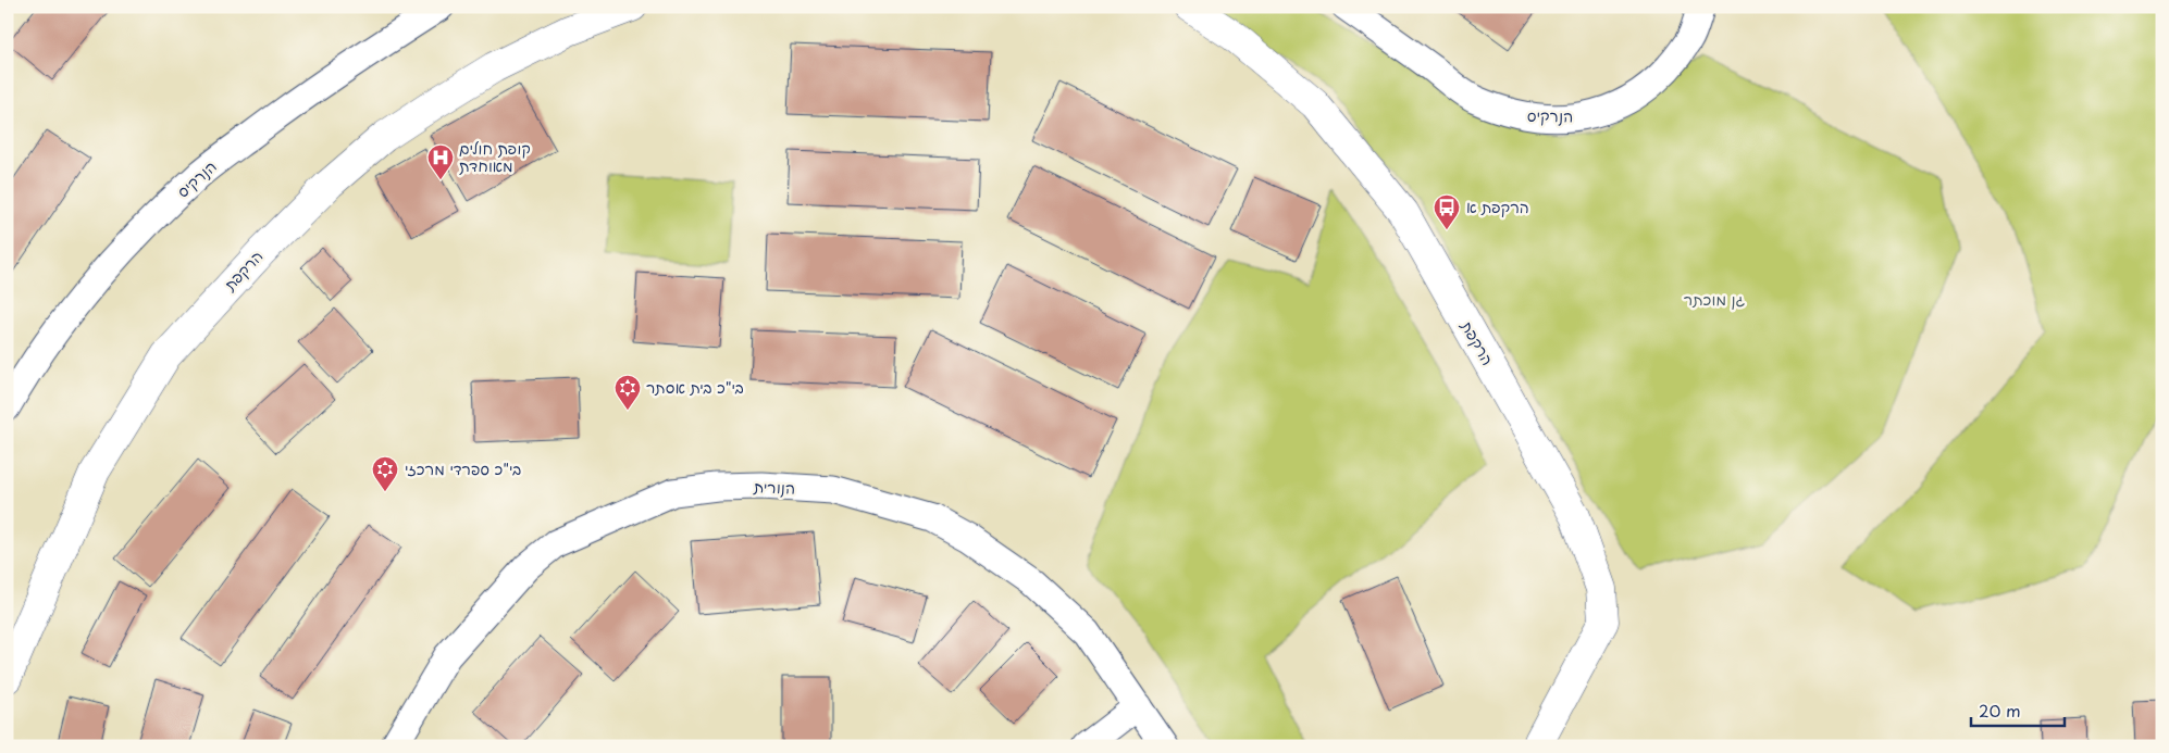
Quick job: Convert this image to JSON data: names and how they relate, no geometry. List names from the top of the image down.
{
  "streets": {
    "street": ["הנרקיס", "הרקפת", "הנורית"]
  },
  "parks": ["גן מוכתר"],
  "places": {
    "hospital": ["קופת חולים מאוחדת"],
    "bus stop": ["הרקפת א"],
    "synagogue": ["בי\"כ בית אסתר", "בי\"כ ספרדי מרכזי"]
  },
  "scale_bar": "20 m"
}
